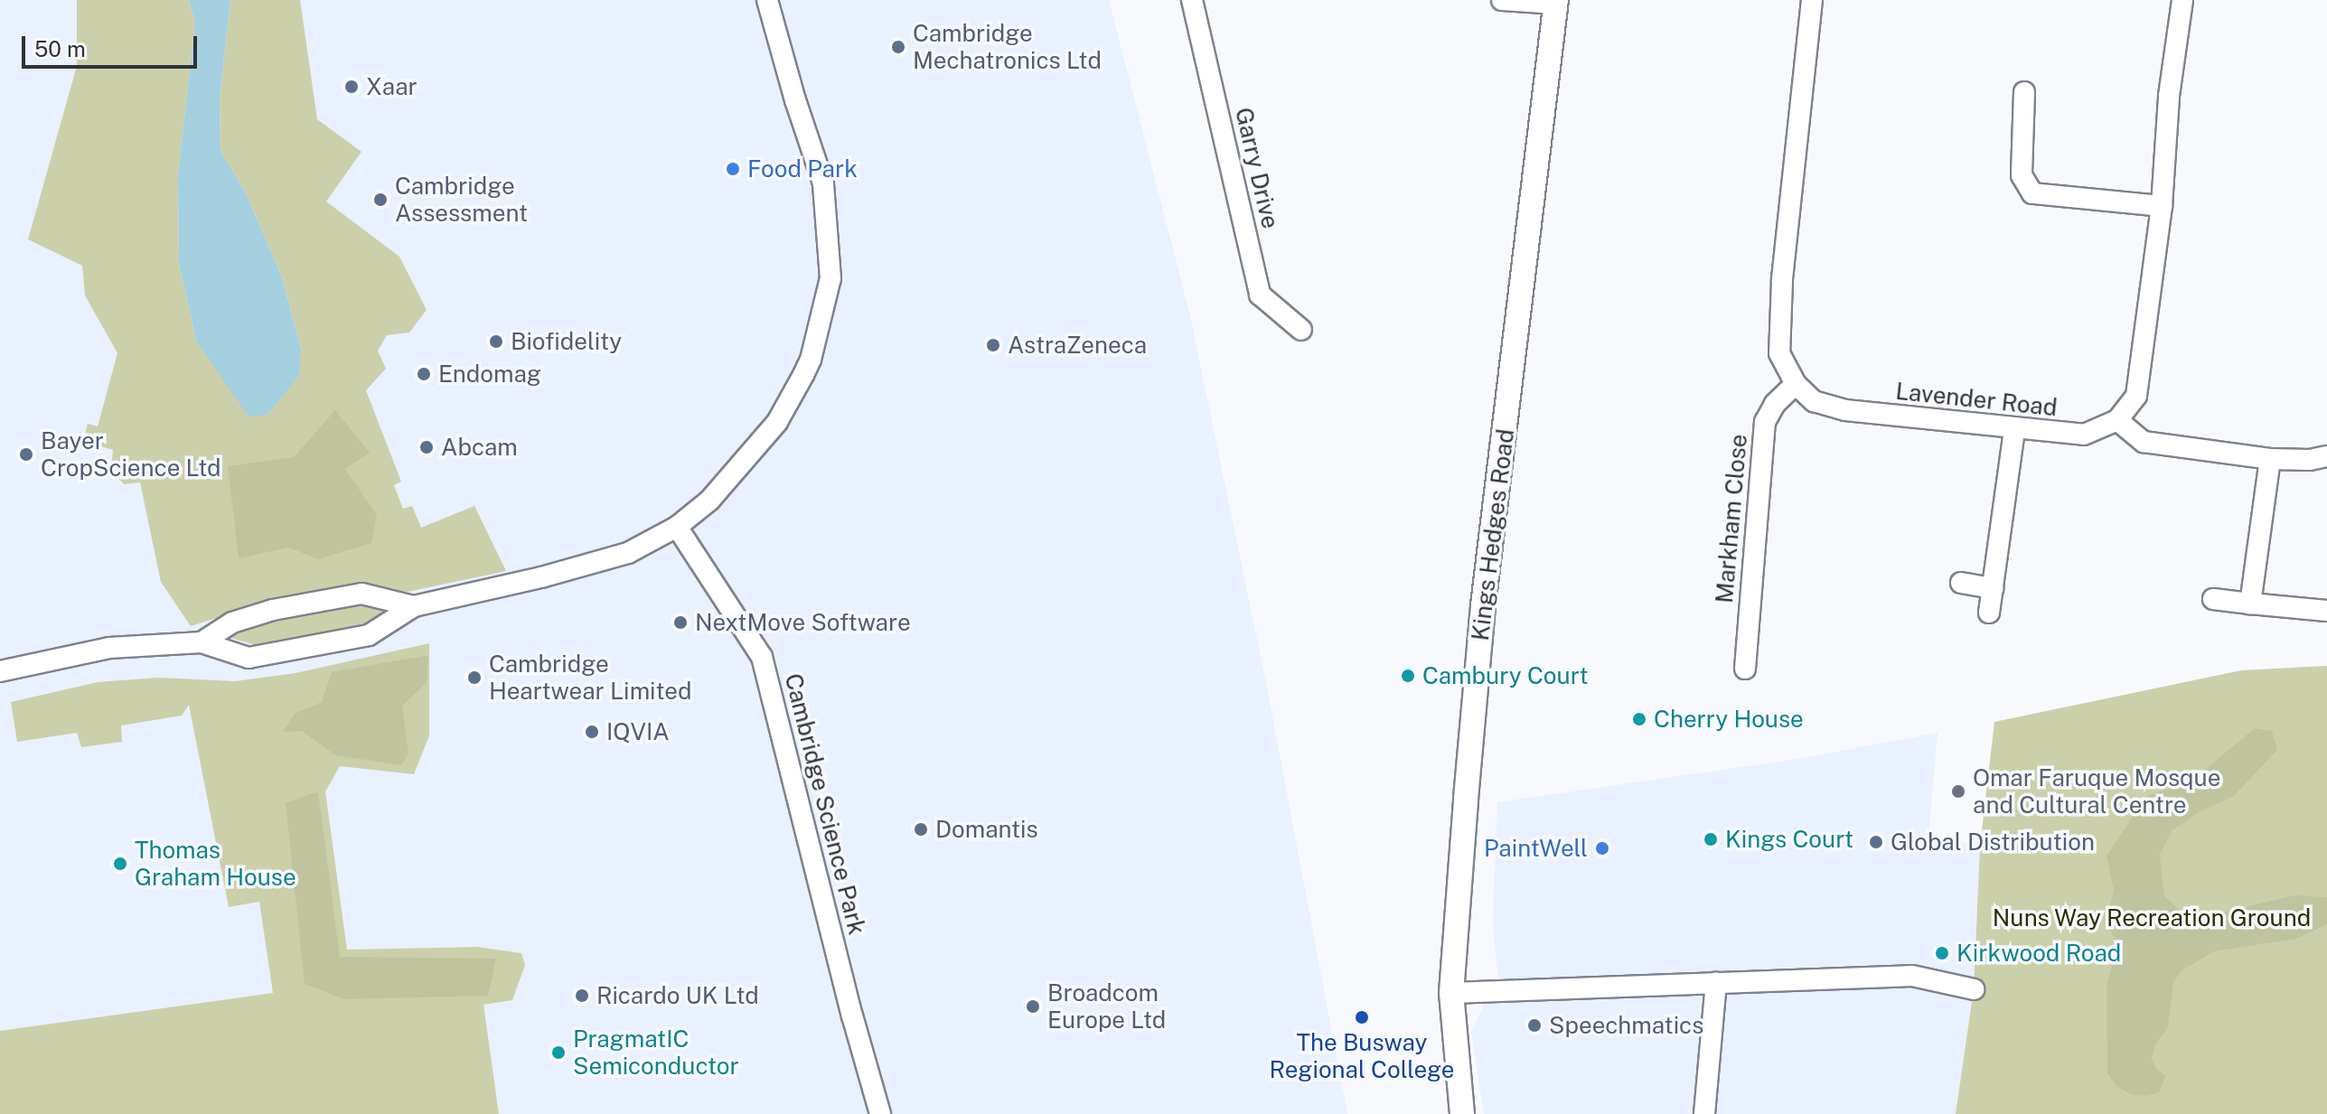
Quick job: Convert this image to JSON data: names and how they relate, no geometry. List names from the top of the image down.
{
  "streets": {
    "street": [
      "Garry Drive",
      "Lavender Road",
      "Markham Close",
      "Kings Hedges Road",
      "Cambridge Science Park"
    ]
  },
  "crossings": [
    ["Lavender Road", "Markham Close"]
  ],
  "parks": ["Nuns Way Recreation Ground"],
  "places": [
    "Cambridge Mechatronics Ltd",
    "Xaar",
    "Food Park",
    "Cambridge Assessment",
    "Biofidelity",
    "AstraZeneca",
    "Endomag",
    "Abcam",
    "Bayer CropScience Ltd",
    "NextMove Software",
    "Cambury Court",
    "Cambridge Heartwear Limited",
    "Cherry House",
    "IQVIA",
    "Omar Faruque Mosque and Cultural Centre",
    "Domantis",
    "Kings Court",
    "Global Distribution",
    "PaintWell",
    "Thomas Graham House",
    "Kirkwood Road",
    "Ricardo UK Ltd",
    "Broadcom Europe Ltd",
    "The Busway Regional College",
    "Speechmatics",
    "PragmatIC Semiconductor"
  ],
  "scale_bar": "50 m"
}
